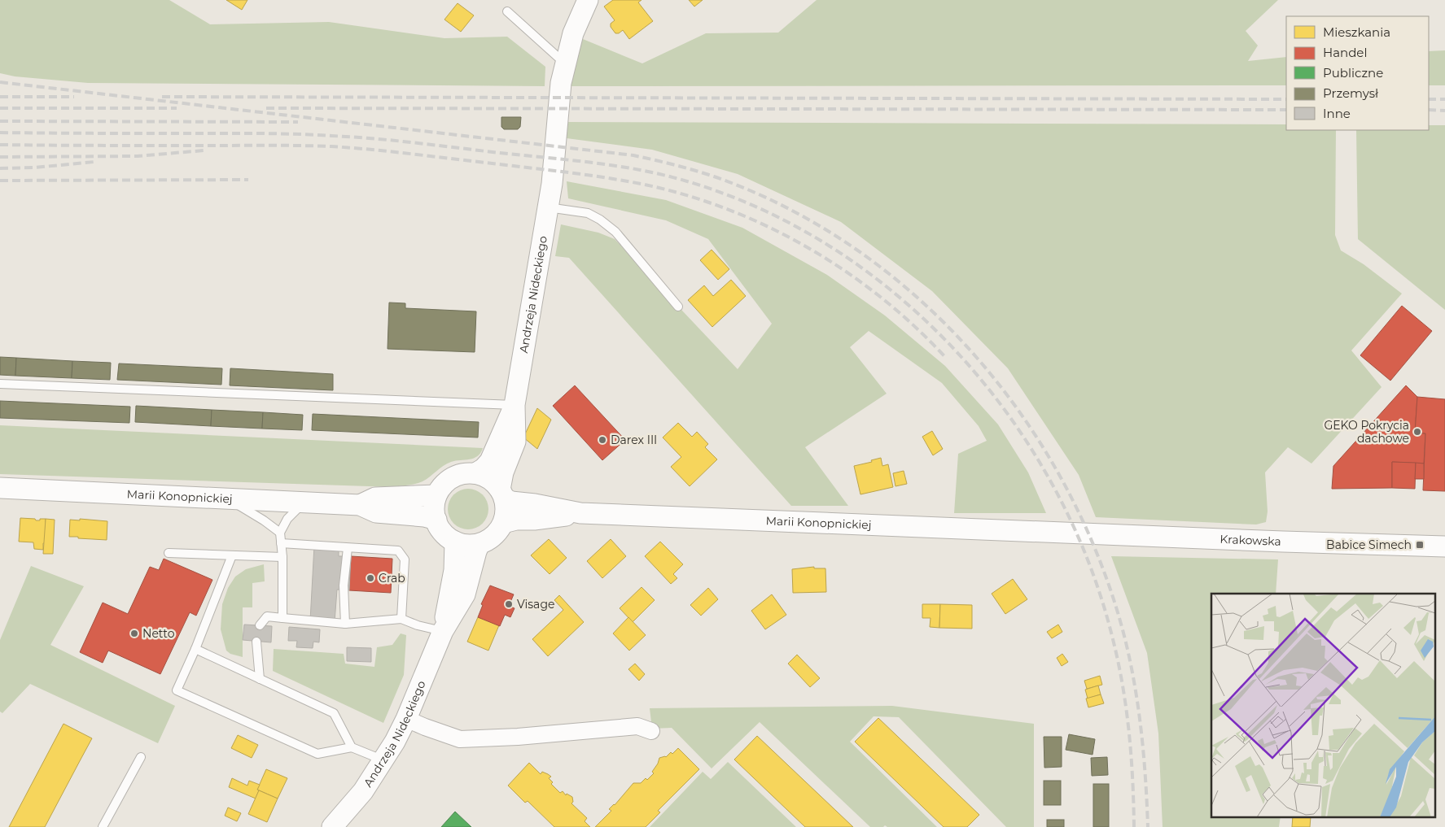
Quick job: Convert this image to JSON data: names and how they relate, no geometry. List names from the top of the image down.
{
  "streets": {
    "street": ["Andrzeja Nideckiego", "Marii Konopnickiej", "Krakowska"]
  },
  "crossings": [
    ["Andrzeja Nideckiego", "Marii Konopnickiej"],
    ["Marii Konopnickiej", "Krakowska"]
  ],
  "places": {
    "other": [
      "GEKO Pokrycia dachowe",
      "Darex III",
      "Crab",
      "Visage",
      "Netto"
    ],
    "transit": ["Babice Simech"]
  },
  "legend": [
    "Mieszkania",
    "Handel",
    "Publiczne",
    "Przemysł",
    "Inne"
  ]
}
